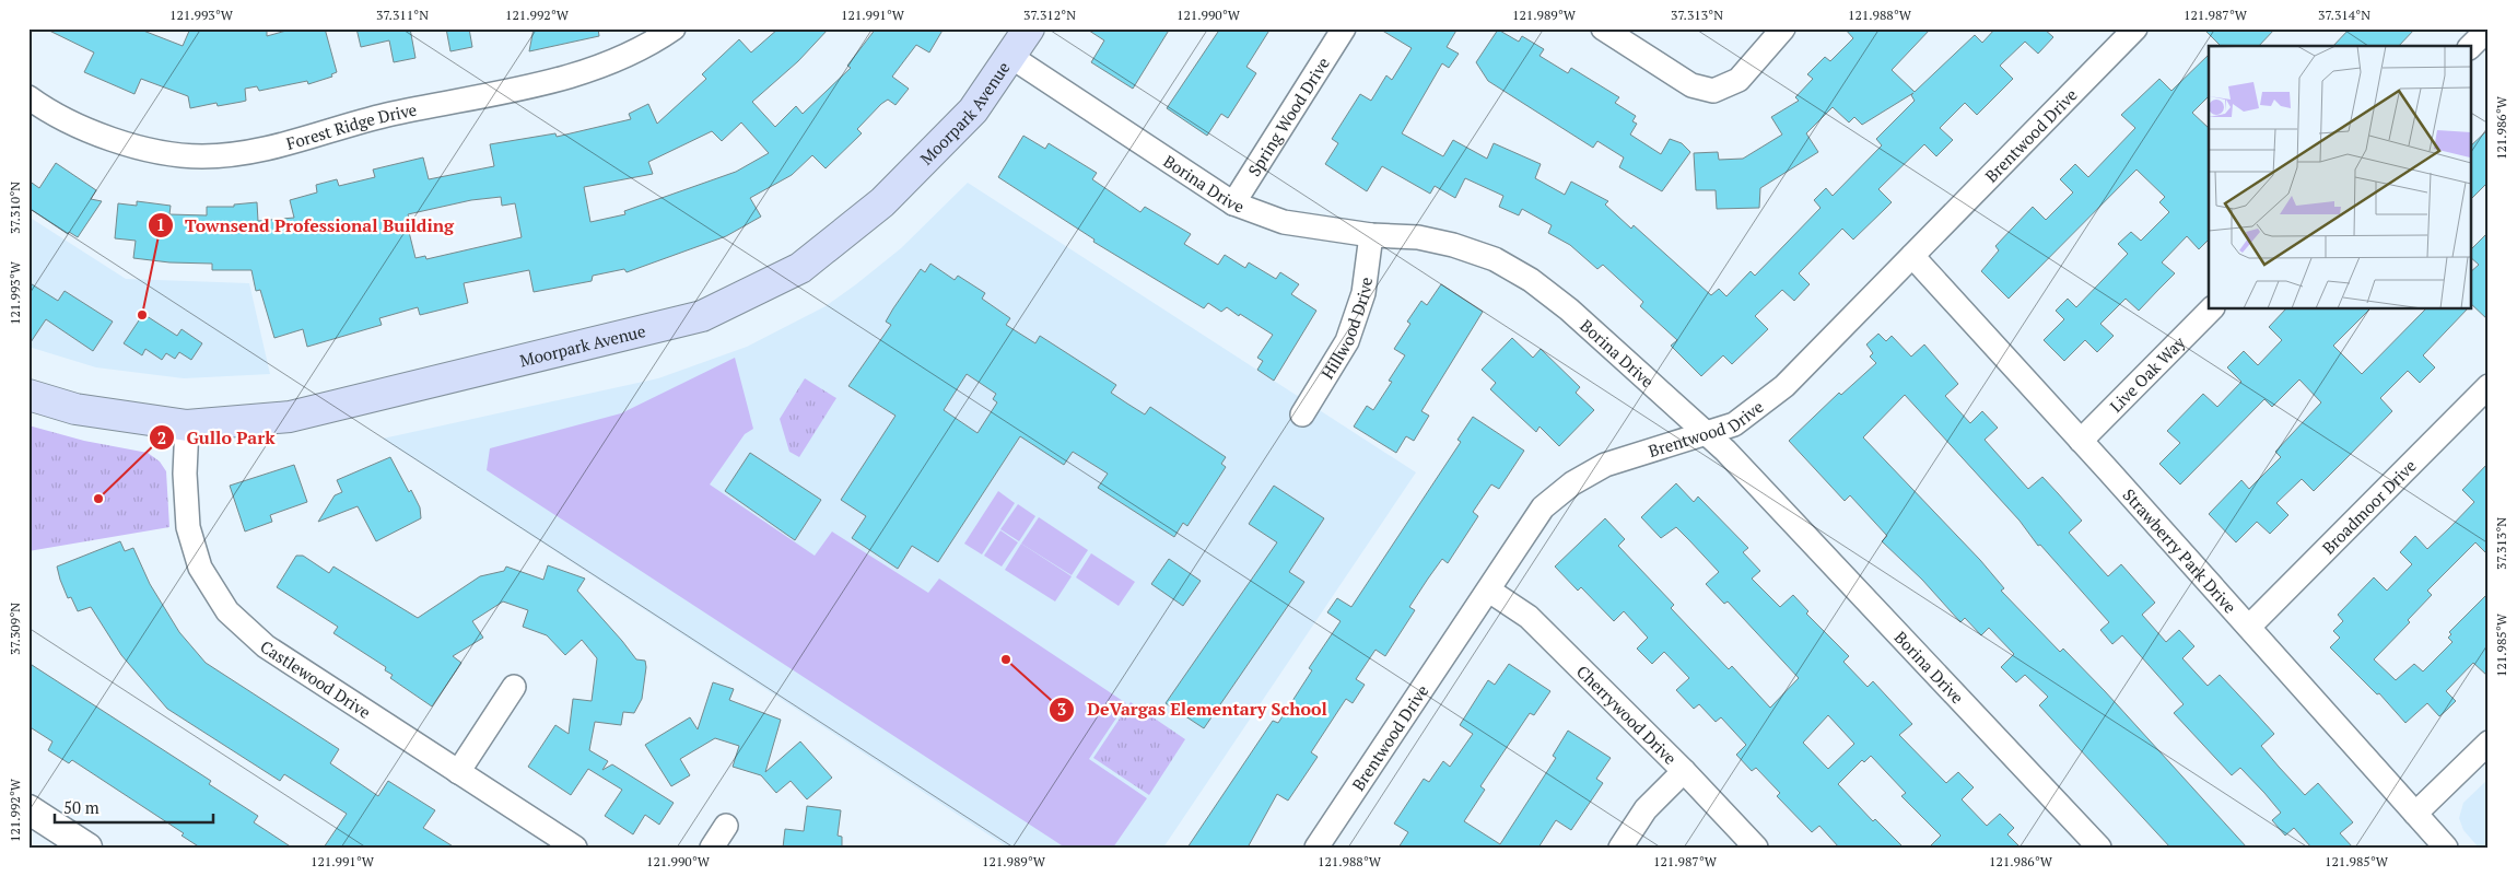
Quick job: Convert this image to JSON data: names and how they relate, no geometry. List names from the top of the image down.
{
  "streets": {
    "main road": ["Moorpark Avenue"],
    "street": [
      "Spring Wood Drive",
      "Forest Ridge Drive",
      "Brentwood Drive",
      "Borina Drive",
      "Hillwood Drive",
      "Live Oak Way",
      "Broadmoor Drive",
      "Strawberry Park Drive",
      "Castlewood Drive",
      "Cherrywood Drive"
    ]
  },
  "crossings": [
    ["Moorpark Avenue", "Borina Drive"],
    ["Moorpark Avenue", "Castlewood Drive"],
    ["Spring Wood Drive", "Borina Drive"],
    ["Brentwood Drive", "Borina Drive"],
    ["Brentwood Drive", "Strawberry Park Drive"],
    ["Brentwood Drive", "Cherrywood Drive"],
    ["Borina Drive", "Hillwood Drive"],
    ["Live Oak Way", "Strawberry Park Drive"],
    ["Broadmoor Drive", "Strawberry Park Drive"]
  ],
  "places": ["Townsend Professional Building", "Gullo Park", "DeVargas Elementary School"],
  "scale_bar": "50 m",
  "coordinates": [
    "121.993°W",
    "37.311°N",
    "121.992°W",
    "121.991°W",
    "37.312°N",
    "121.990°W",
    "121.989°W",
    "37.313°N",
    "121.988°W",
    "121.987°W",
    "37.314°N",
    "121.986°W",
    "37.310°N",
    "37.309°N",
    "121.985°W"
  ]
}
